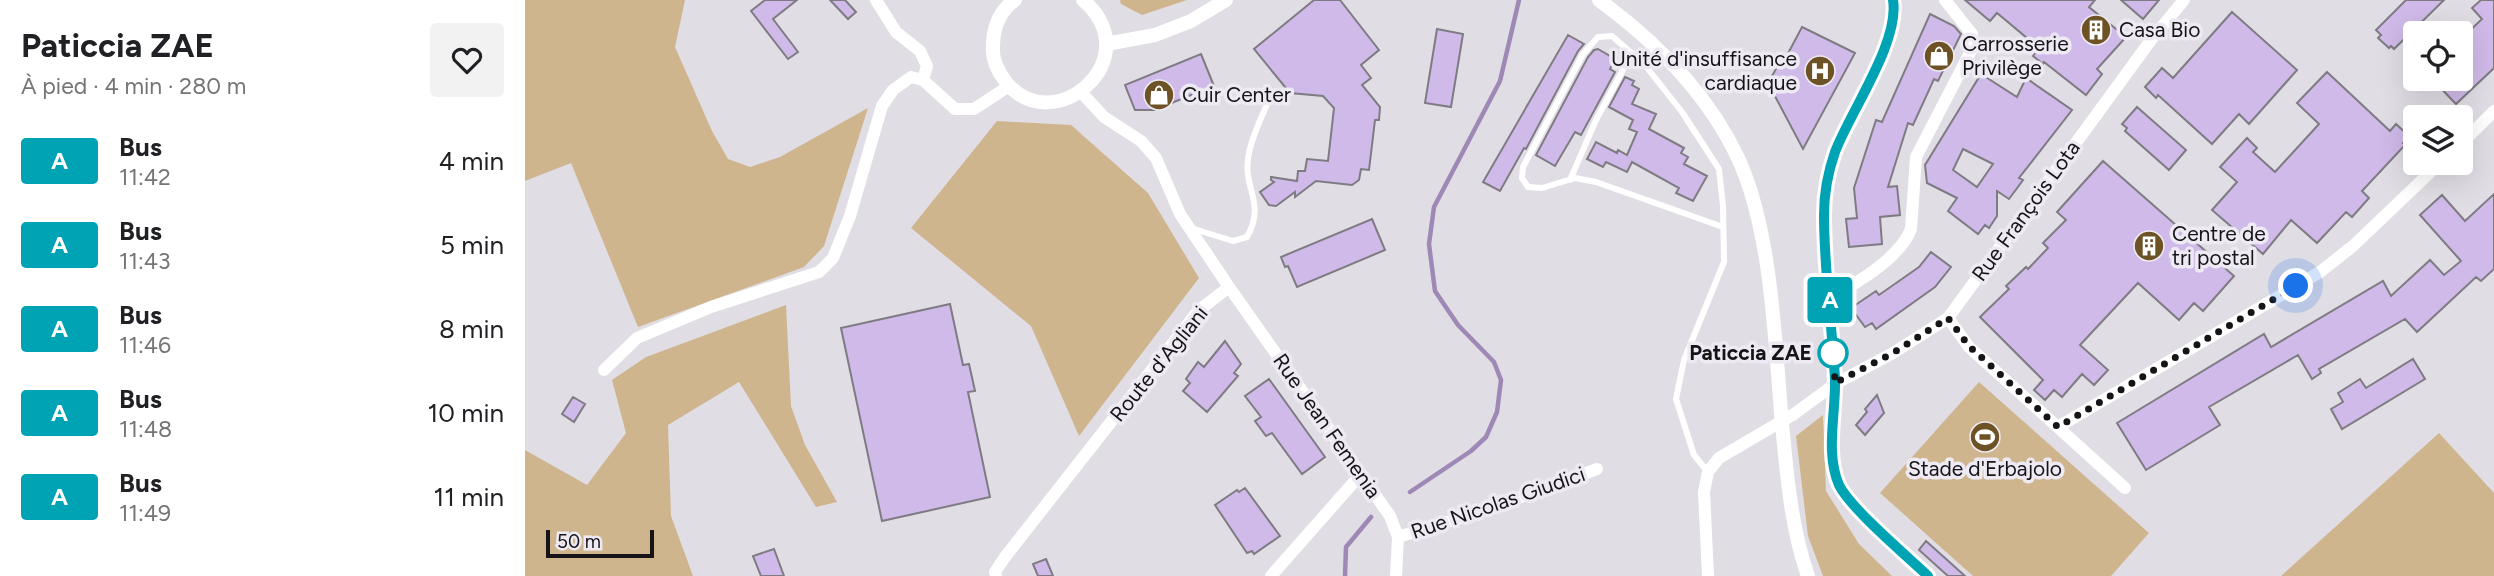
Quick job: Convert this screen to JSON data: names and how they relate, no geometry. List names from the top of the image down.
{
  "streets": {
    "street": [
      "Rue François Lota",
      "Route d'Agliani",
      "Rue Jean Femenia",
      "Rue Nicolas Giudici"
    ]
  },
  "crossings": [
    ["Route d'Agliani", "Rue Jean Femenia"],
    ["Rue Jean Femenia", "Rue Nicolas Giudici"]
  ],
  "places": {
    "building": ["Casa Bio", "Centre de tri postal"],
    "shop": ["Carrosserie Privilège", "Cuir Center"],
    "hospital": ["Unité d'insuffisance cardiaque"],
    "other": ["Paticcia ZAE"],
    "sports": ["Stade d'Erbajolo"]
  },
  "lines": ["bus line A"],
  "scale_bar": "50 m",
  "page": {
    "heading": ["Paticcia ZAE", "À pied · 4 min · 280 m"],
    "on_map": "A",
    "list": [
      {
        "mark": "A",
        "name": "Bus",
        "note": "11:42",
        "value": "4 min"
      },
      {
        "mark": "A",
        "name": "Bus",
        "note": "11:43",
        "value": "5 min"
      },
      {
        "mark": "A",
        "name": "Bus",
        "note": "11:46",
        "value": "8 min"
      },
      {
        "mark": "A",
        "name": "Bus",
        "note": "11:48",
        "value": "10 min"
      },
      {
        "mark": "A",
        "name": "Bus",
        "note": "11:49",
        "value": "11 min"
      }
    ],
    "scale": "50 m"
  }
}
